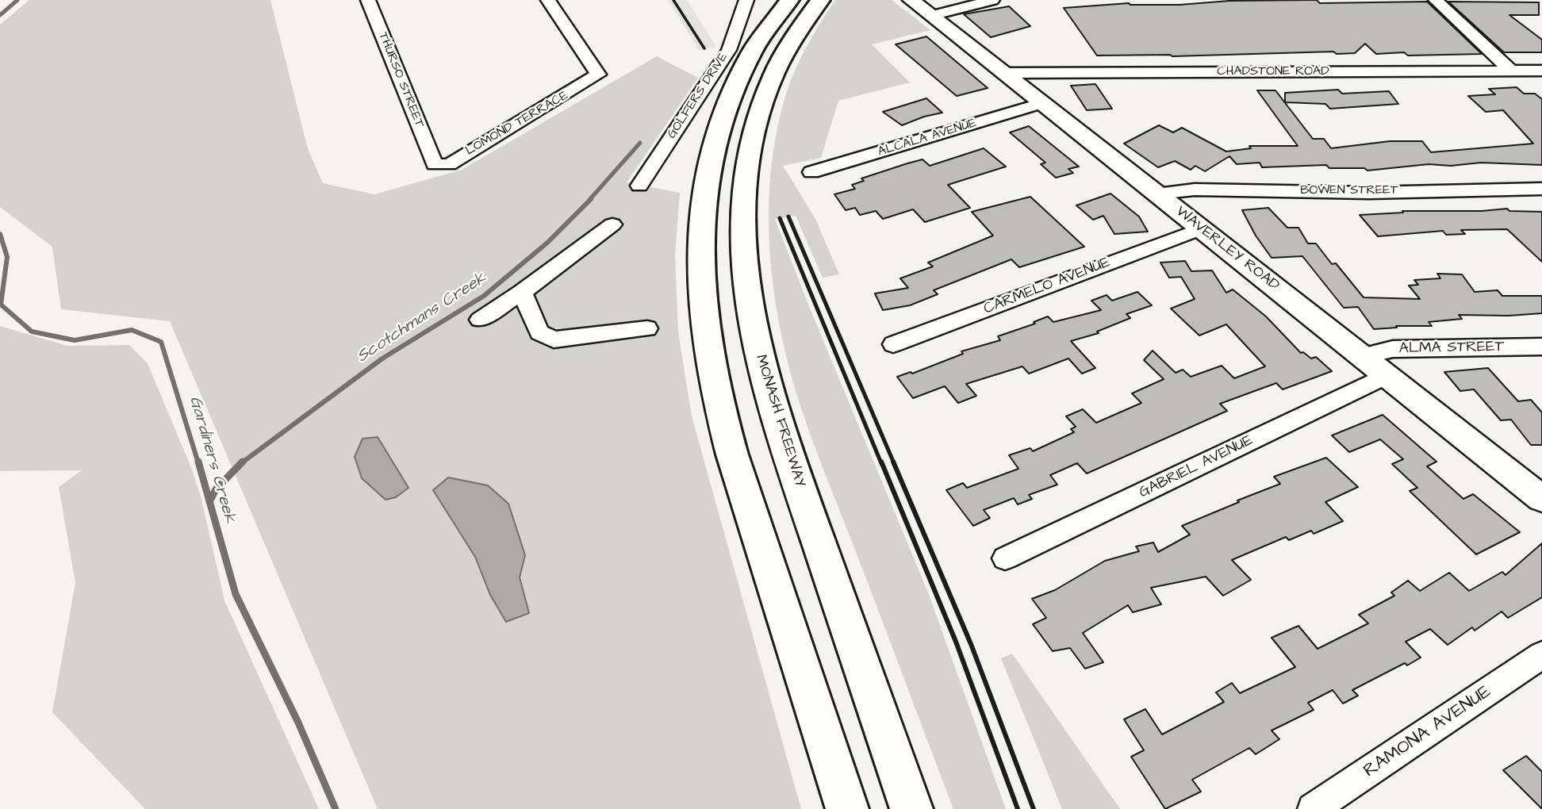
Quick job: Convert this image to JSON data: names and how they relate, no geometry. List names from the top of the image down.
{
  "streets": {
    "highway": ["MONASH FREEWAY"],
    "main road": ["WAVERLEY ROAD"],
    "street": [
      "CHADSTONE ROAD",
      "THURSO STREET",
      "GOLFERS DRIVE",
      "LOMOND TERRACE",
      "ALCALA AVENUE",
      "BOWEN STREET",
      "CARMELO AVENUE",
      "ALMA STREET",
      "GABRIEL AVENUE",
      "RAMONA AVENUE"
    ]
  },
  "crossings": [
    ["CHADSTONE ROAD", "WAVERLEY ROAD"],
    ["THURSO STREET", "LOMOND TERRACE"],
    ["ALCALA AVENUE", "WAVERLEY ROAD"],
    ["BOWEN STREET", "WAVERLEY ROAD"],
    ["WAVERLEY ROAD", "CARMELO AVENUE"],
    ["WAVERLEY ROAD", "ALMA STREET"],
    ["WAVERLEY ROAD", "GABRIEL AVENUE"]
  ],
  "water": ["Scotchmans Creek", "Gardiners Creek"]
}
